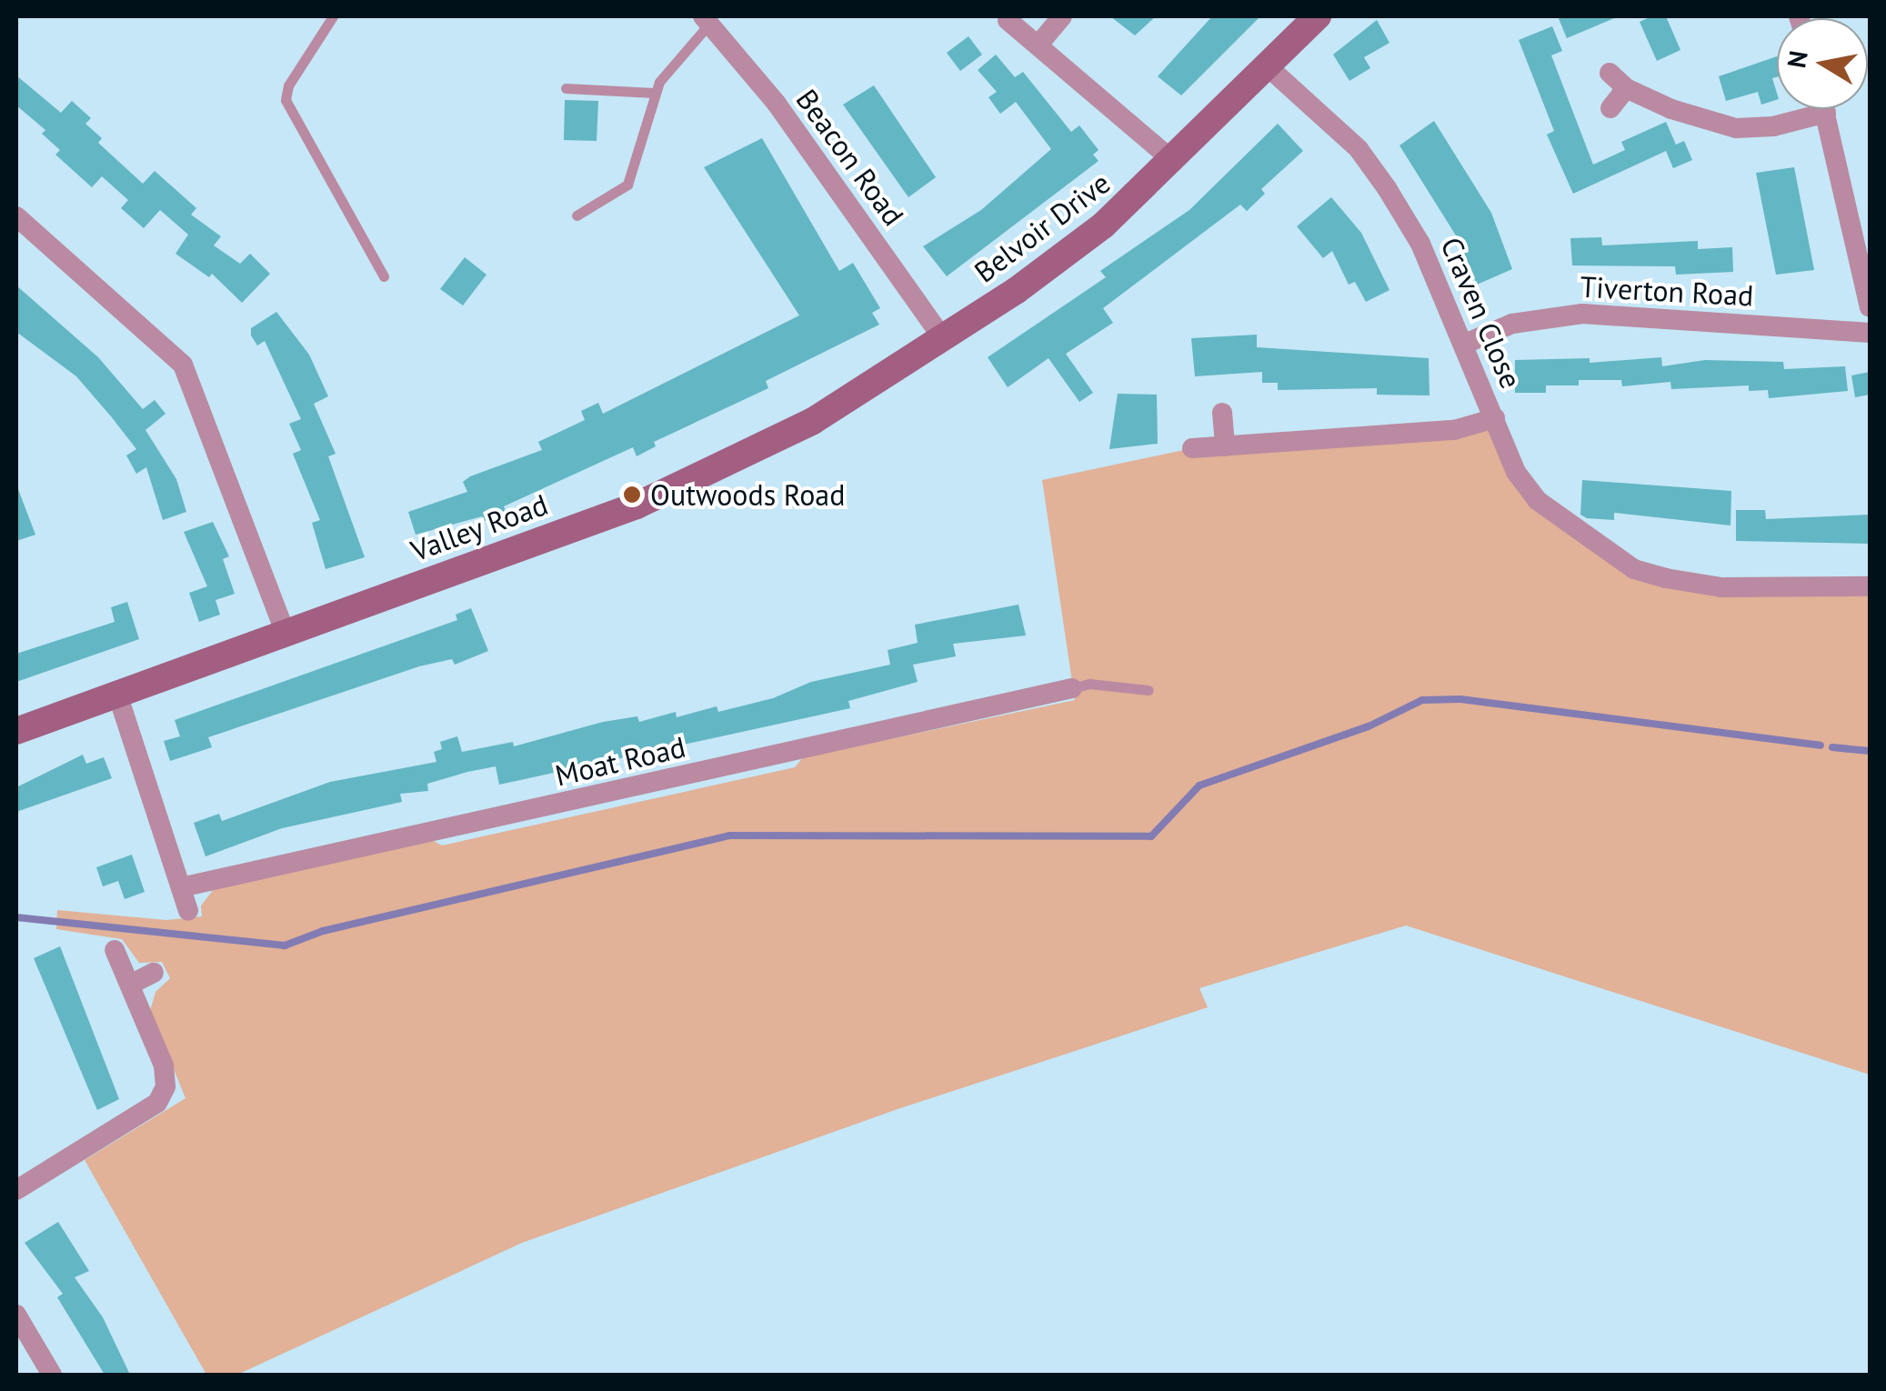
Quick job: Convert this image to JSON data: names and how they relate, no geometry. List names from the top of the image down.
{
  "streets": {
    "street": [
      "Beacon Road",
      "Belvoir Drive",
      "Tiverton Road",
      "Craven Close",
      "Valley Road",
      "Moat Road"
    ]
  },
  "crossings": [
    ["Beacon Road", "Belvoir Drive"],
    ["Beacon Road", "Valley Road"],
    ["Belvoir Drive", "Craven Close"],
    ["Belvoir Drive", "Valley Road"],
    ["Tiverton Road", "Craven Close"]
  ],
  "places": ["Outwoods Road"],
  "north": "left"
}
